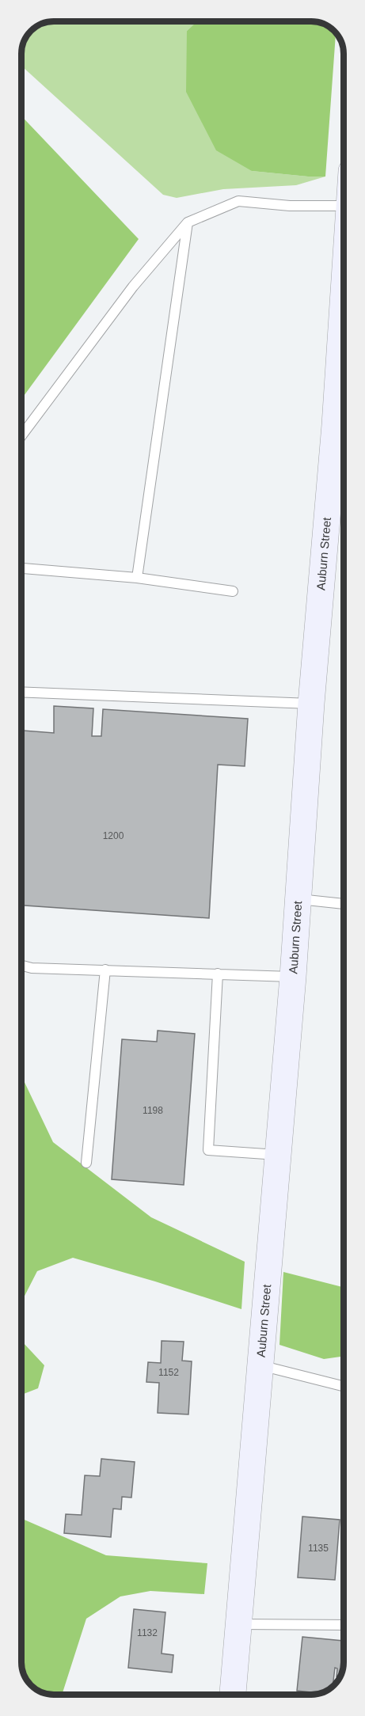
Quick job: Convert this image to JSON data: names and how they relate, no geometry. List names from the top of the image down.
{
  "streets": {
    "main road": ["Auburn Street"]
  },
  "house_numbers": [
    "1200",
    "1198",
    "1152",
    "1135",
    "1132"
  ]
}
